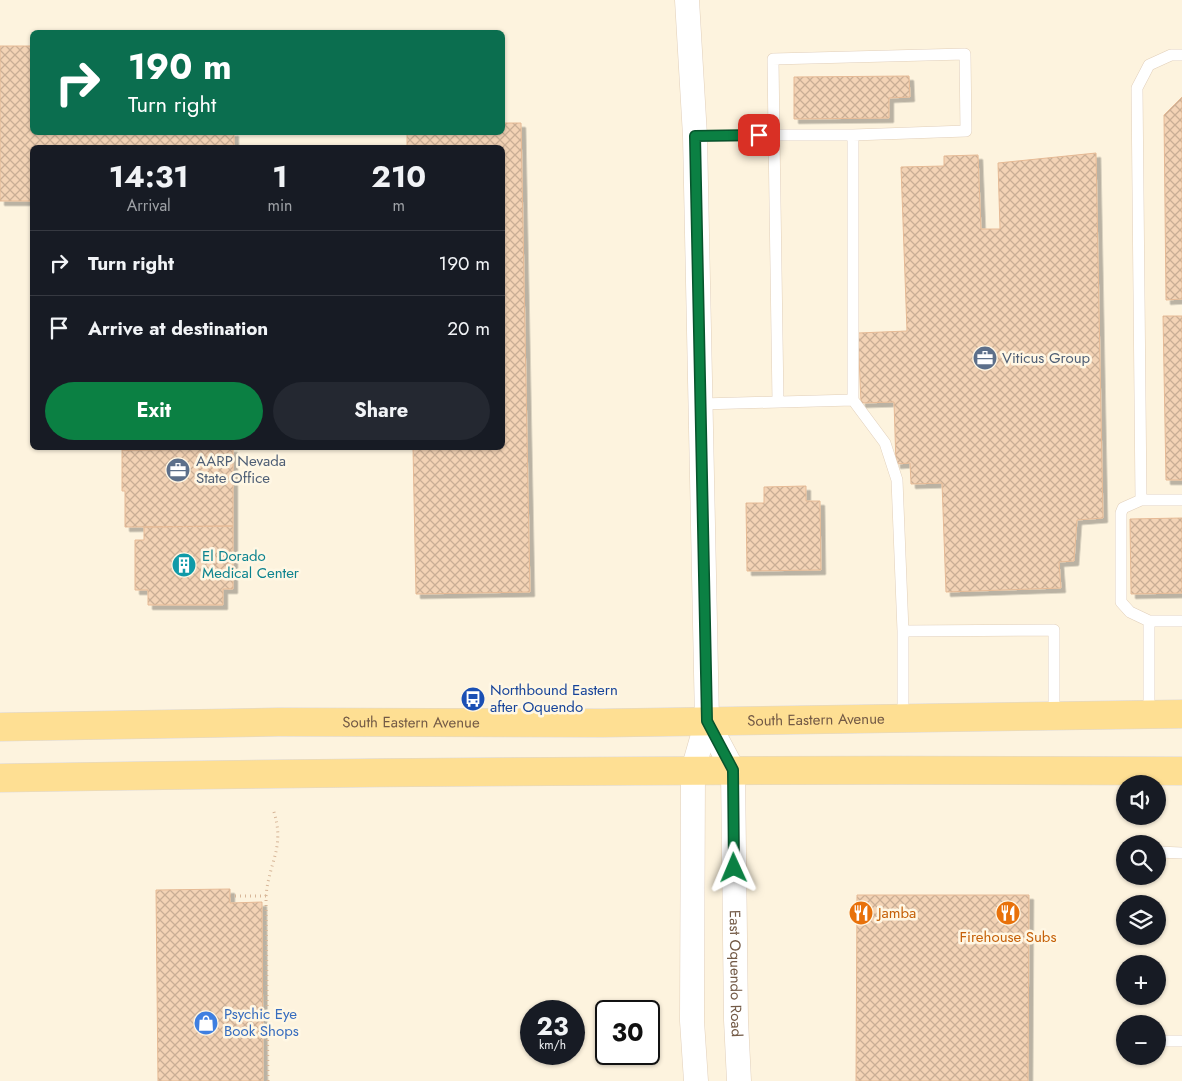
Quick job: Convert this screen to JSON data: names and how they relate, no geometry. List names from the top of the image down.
{
  "streets": {
    "main road": ["South Eastern Avenue"],
    "street": ["East Oquendo Road"]
  },
  "crossings": [
    ["South Eastern Avenue", "East Oquendo Road"]
  ],
  "places": {
    "office": ["Viticus Group", "AARP Nevada State Office"],
    "building": ["El Dorado Medical Center"],
    "bus stop": ["Northbound Eastern after Oquendo"],
    "restaurant": ["Jamba", "Firehouse Subs"],
    "shop": ["Psychic Eye Book Shops"]
  },
  "page": {
    "turn": ["190 m", "Turn right"],
    "eta": [
      "14:31",
      "Arrival",
      "1",
      "min",
      "210",
      "m"
    ],
    "list": [
      {
        "name": "Turn right",
        "value": "190 m"
      },
      {
        "name": "Arrive at destination",
        "value": "20 m"
      }
    ],
    "buttons": ["Exit", "Share"],
    "map_buttons": ["+", "−"],
    "speed": "23 km/h",
    "limit": "30"
  }
}
